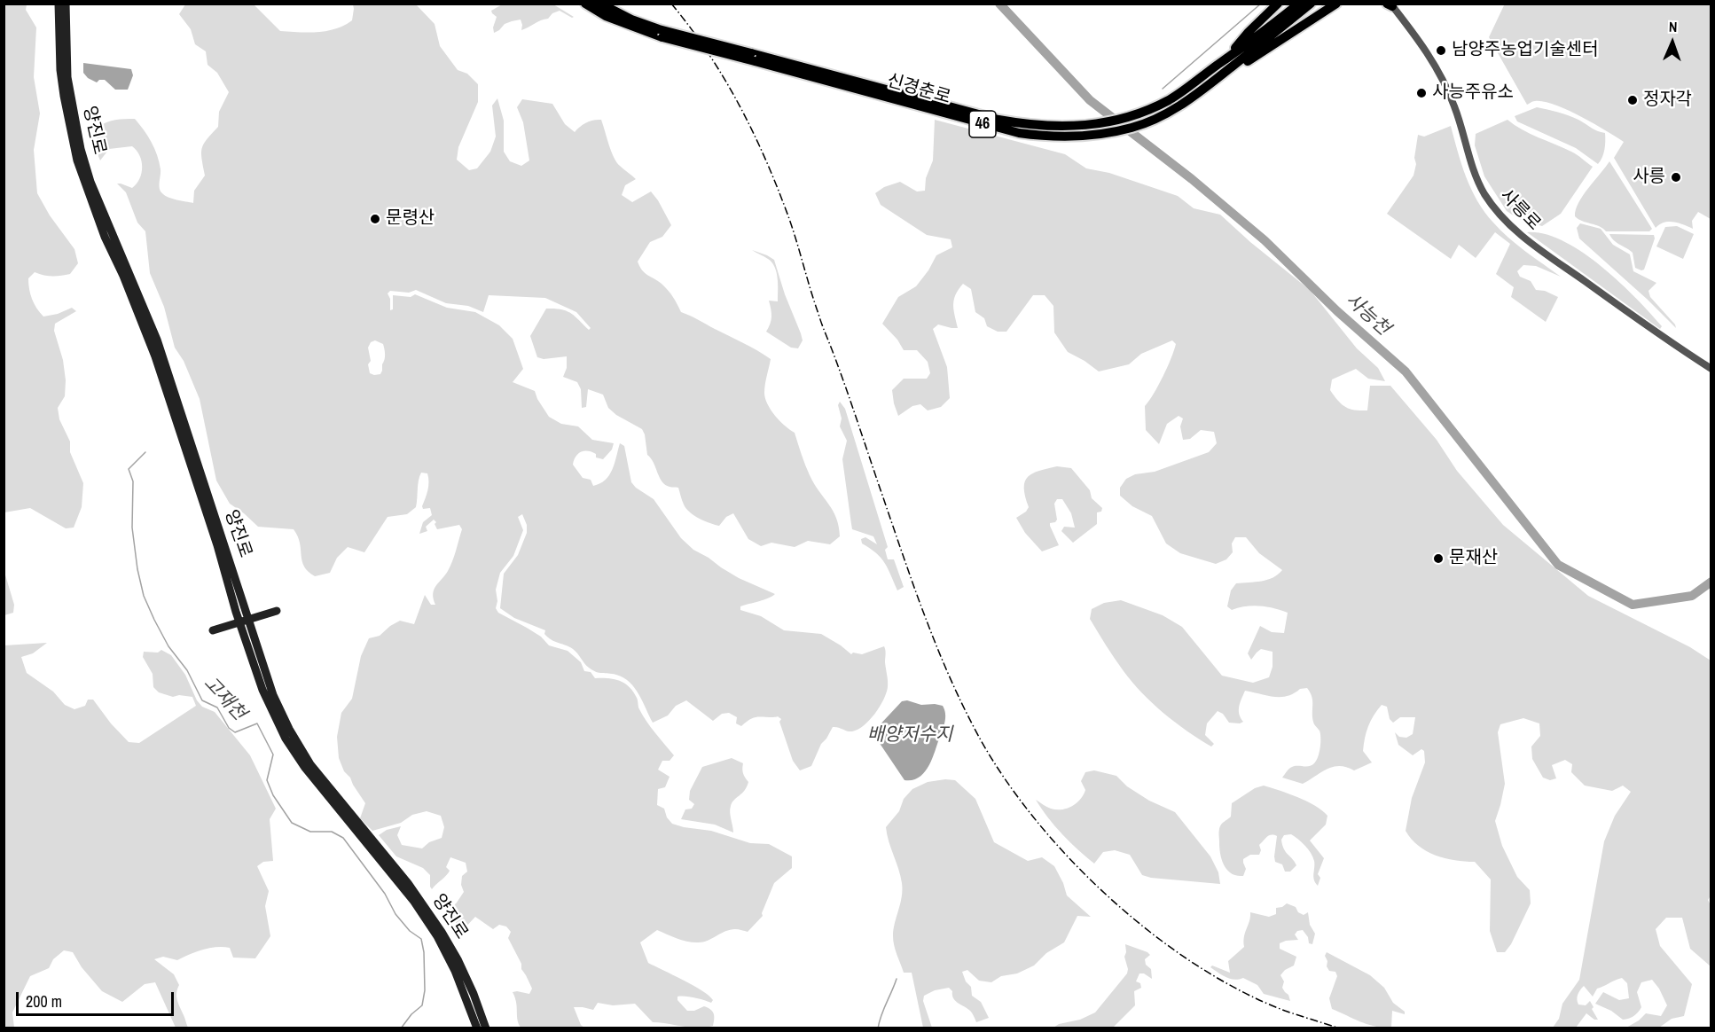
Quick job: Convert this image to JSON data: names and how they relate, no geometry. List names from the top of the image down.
{
  "streets": {
    "highway": ["신경춘로", "46"],
    "main road": ["양진로"],
    "street": ["사릉로"]
  },
  "water": ["사능천", "고재천", "배양저수지"],
  "places": [
    "남양주농업기술센터",
    "사능주유소",
    "정자각",
    "사릉",
    "문령산",
    "문재산"
  ],
  "scale_bar": "200 m",
  "north": "top"
}
